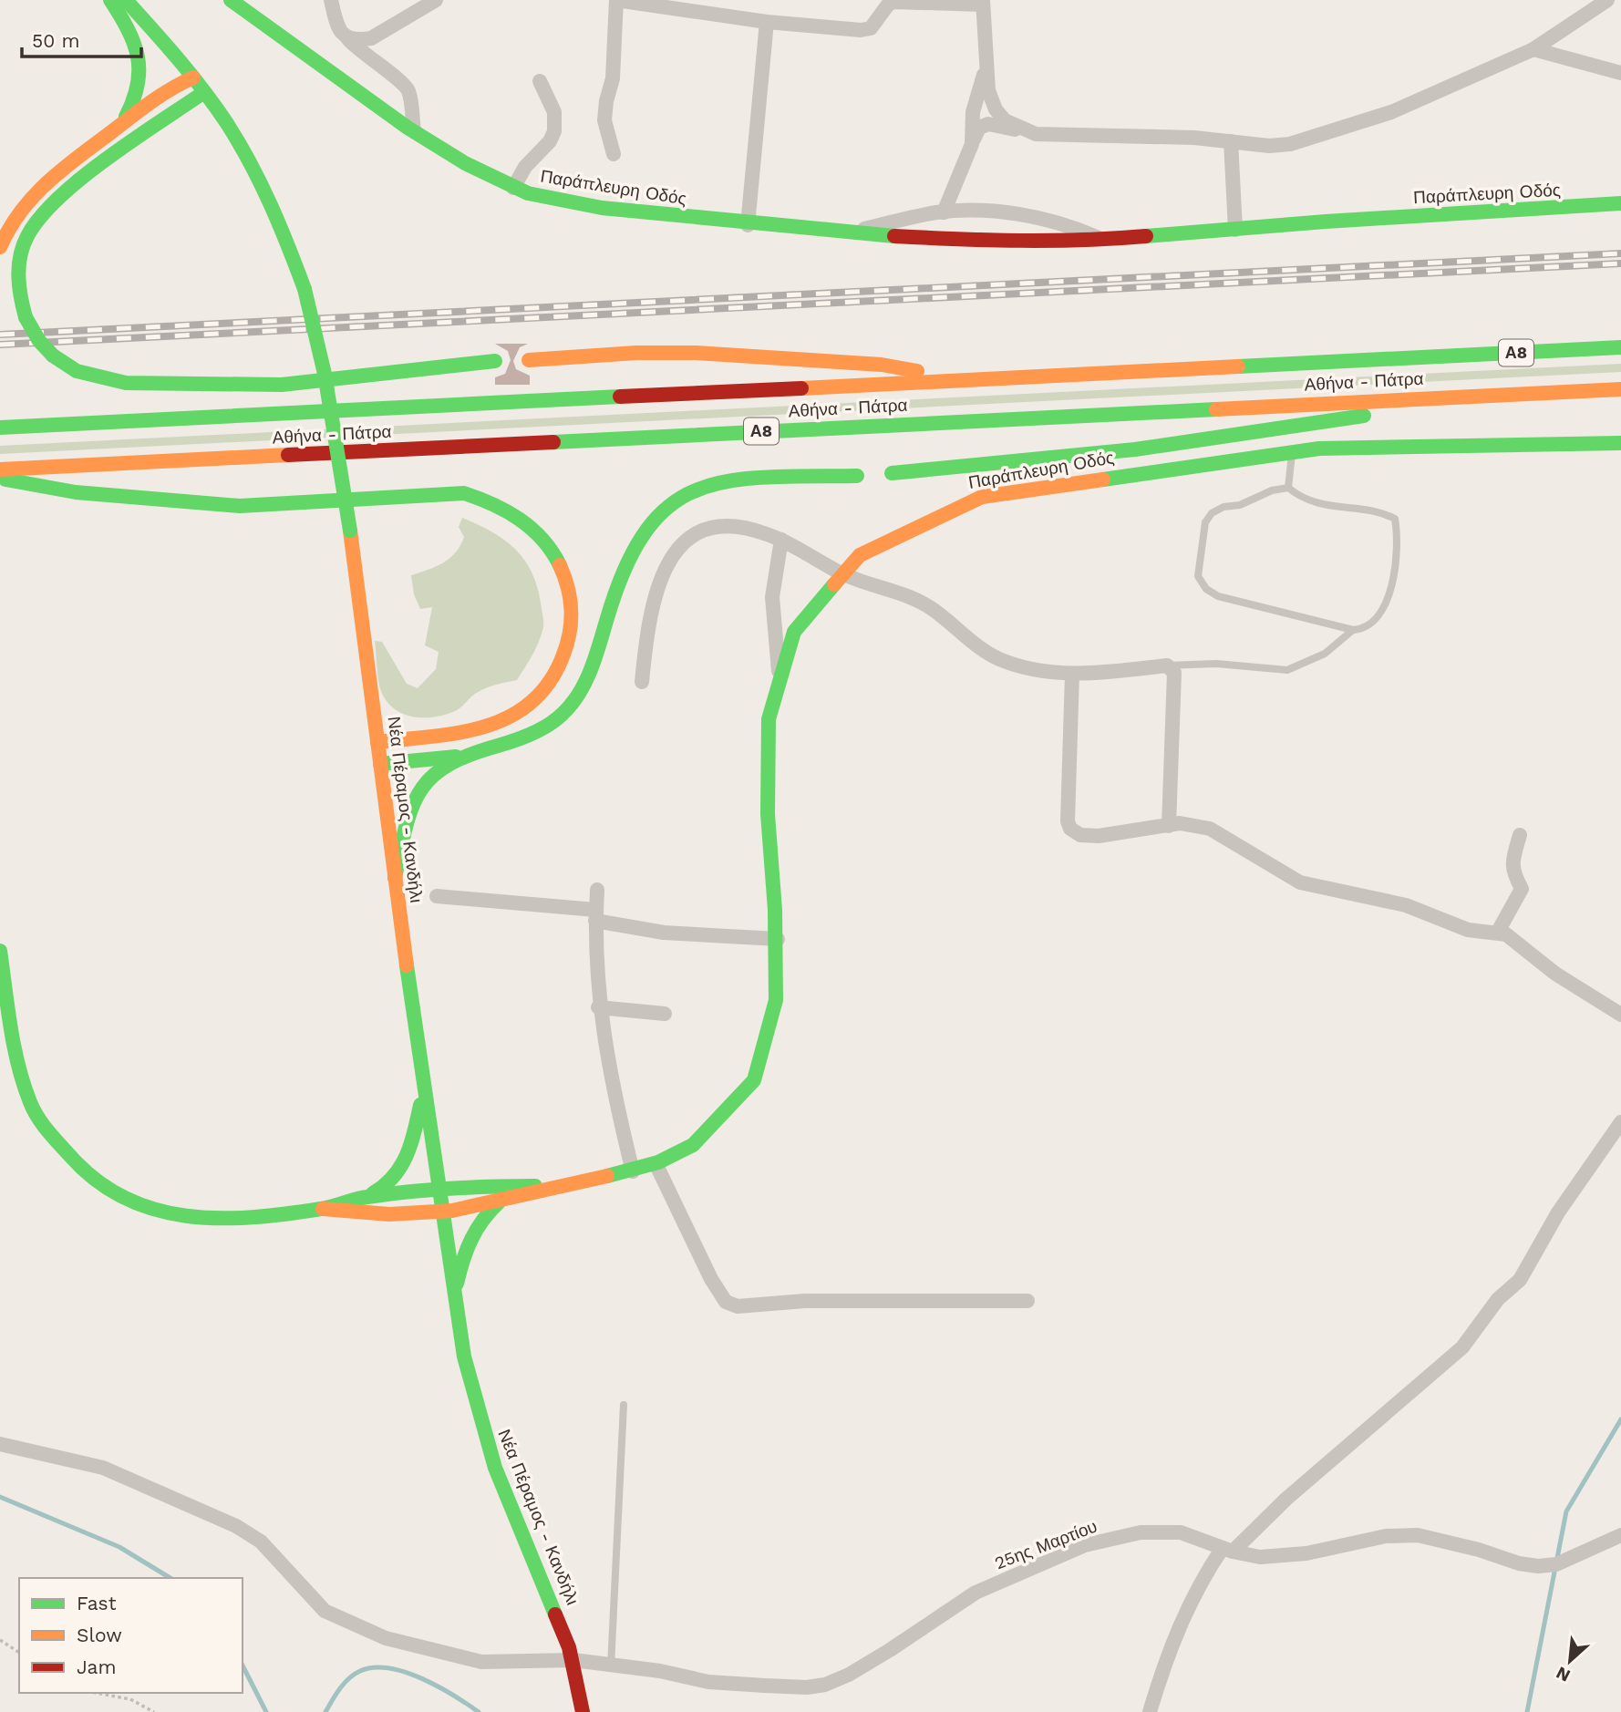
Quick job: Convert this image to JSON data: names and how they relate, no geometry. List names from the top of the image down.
{
  "streets": {
    "main road": [
      "Παράπλευρη Οδός",
      "Α8",
      "Αθήνα - Πάτρα",
      "Νέα Πέραμος - Κανδήλι"
    ],
    "street": ["25ης Μαρτίου"]
  },
  "crossings": [
    ["Παράπλευρη Οδός", "Νέα Πέραμος - Κανδήλι"],
    ["Νέα Πέραμος - Κανδήλι", "25ης Μαρτίου"]
  ],
  "legend": ["Fast", "Slow", "Jam"],
  "scale_bar": "50 m",
  "north": "bottom left"
}
